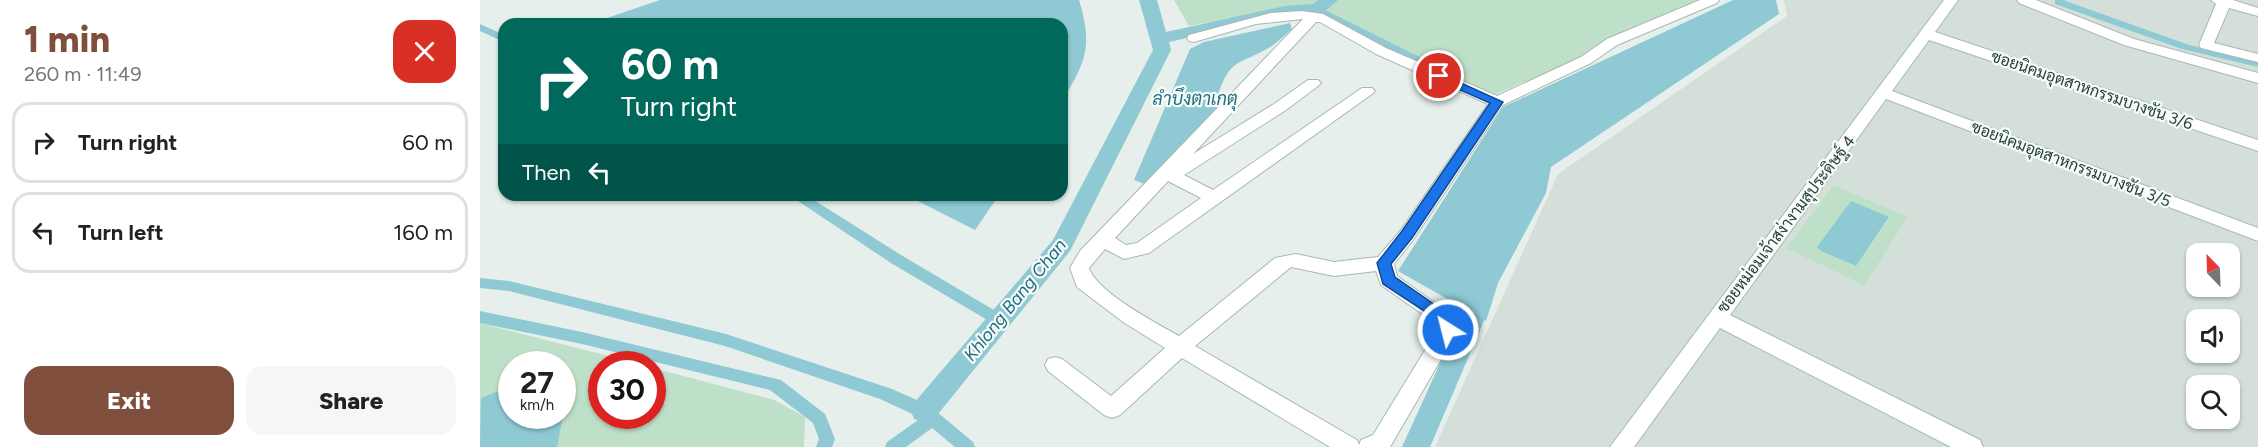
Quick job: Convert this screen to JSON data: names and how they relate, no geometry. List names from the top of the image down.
{
  "streets": {
    "street": ["ซอยนิคมอุตสาหกรรมบางชัน 3/6", "ซอยนิคมอุตสาหกรรมบางชัน 3/5", "ซอยหม่อมเจ้าสง่างามสุประดิษฐ์ 4"]
  },
  "crossings": [
    ["ซอยนิคมอุตสาหกรรมบางชัน 3/6", "ซอยหม่อมเจ้าสง่างามสุประดิษฐ์ 4"],
    ["ซอยนิคมอุตสาหกรรมบางชัน 3/5", "ซอยหม่อมเจ้าสง่างามสุประดิษฐ์ 4"]
  ],
  "water": ["ลำบึงตาเกตุ", "Khlong Bang Chan"],
  "north": "top left",
  "page": {
    "heading": ["1 min", "260 m · 11:49"],
    "turn": ["60 m", "Turn right"],
    "list": [
      {
        "name": "Turn right",
        "value": "60 m"
      },
      {
        "name": "Turn left",
        "value": "160 m"
      }
    ],
    "then": "Then",
    "speed": "27 km/h",
    "limit": "30",
    "buttons": ["Exit", "Share"]
  }
}
